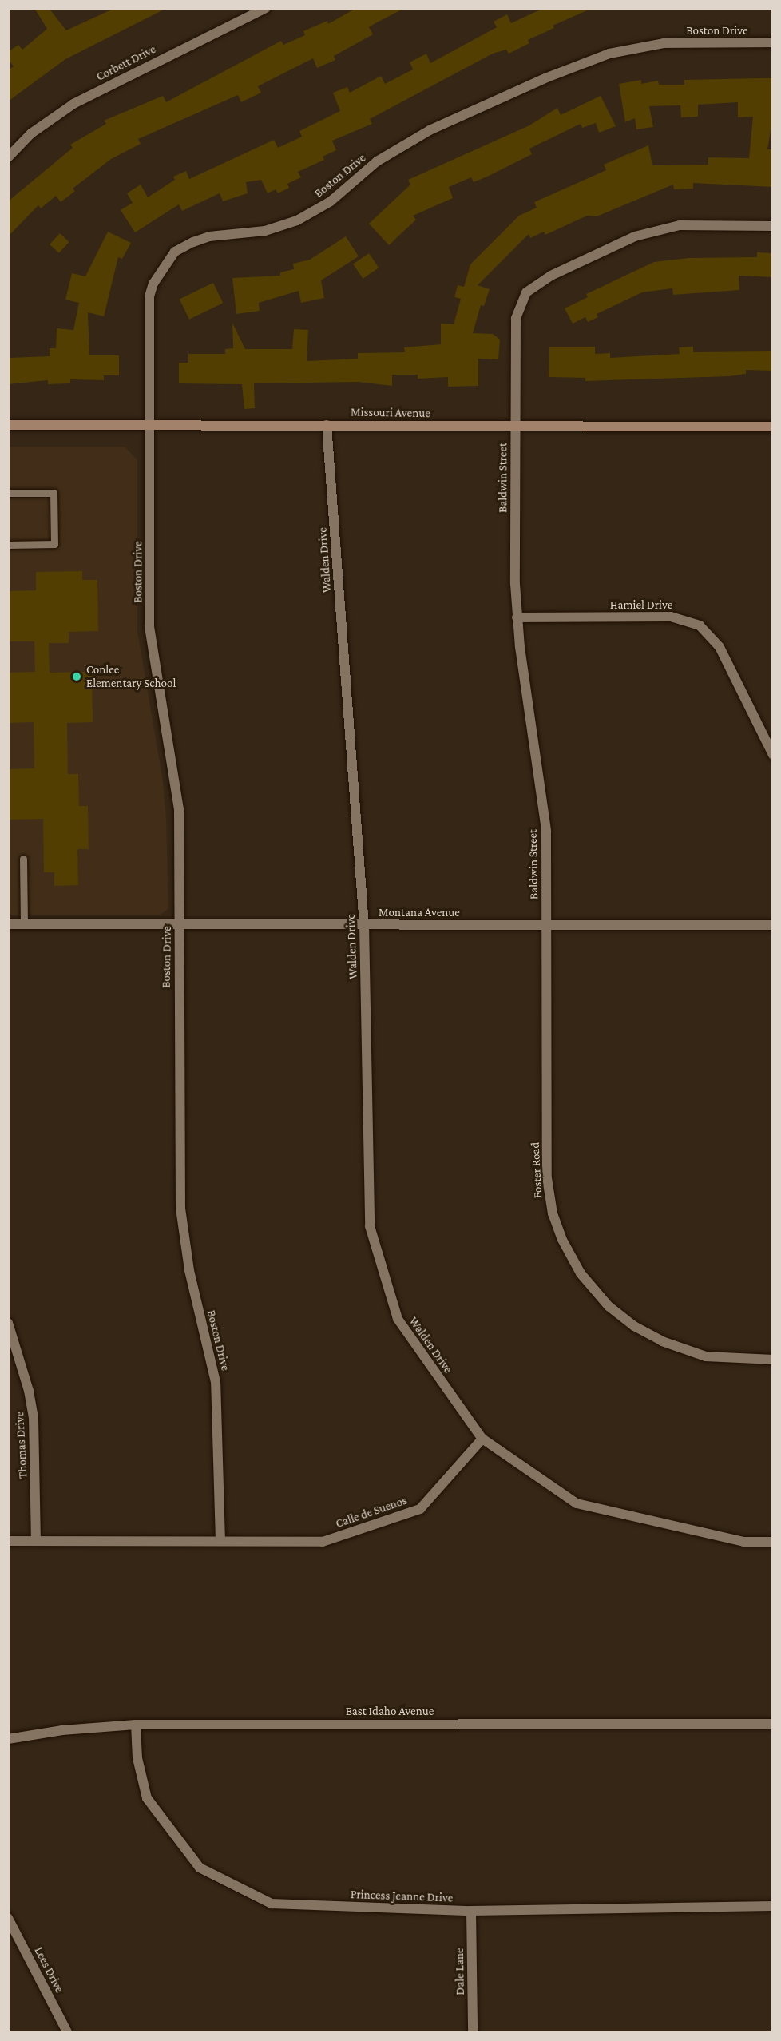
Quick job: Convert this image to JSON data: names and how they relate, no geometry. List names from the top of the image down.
{
  "streets": {
    "main road": ["Missouri Avenue"],
    "street": [
      "Boston Drive",
      "Corbett Drive",
      "Baldwin Street",
      "Walden Drive",
      "Hamiel Drive",
      "Montana Avenue",
      "Foster Road",
      "Thomas Drive",
      "Calle de Suenos",
      "East Idaho Avenue",
      "Princess Jeanne Drive",
      "Lees Drive",
      "Dale Lane"
    ]
  },
  "crossings": [
    ["Boston Drive", "Missouri Avenue"],
    ["Boston Drive", "Montana Avenue"],
    ["Boston Drive", "Calle de Suenos"],
    ["Missouri Avenue", "Baldwin Street"],
    ["Missouri Avenue", "Walden Drive"],
    ["Baldwin Street", "Hamiel Drive"],
    ["Baldwin Street", "Montana Avenue"],
    ["Baldwin Street", "Foster Road"],
    ["Walden Drive", "Montana Avenue"],
    ["Walden Drive", "Calle de Suenos"],
    ["Montana Avenue", "Foster Road"],
    ["Thomas Drive", "Calle de Suenos"],
    ["East Idaho Avenue", "Princess Jeanne Drive"],
    ["Princess Jeanne Drive", "Dale Lane"]
  ],
  "places": ["Conlee Elementary School"]
}
